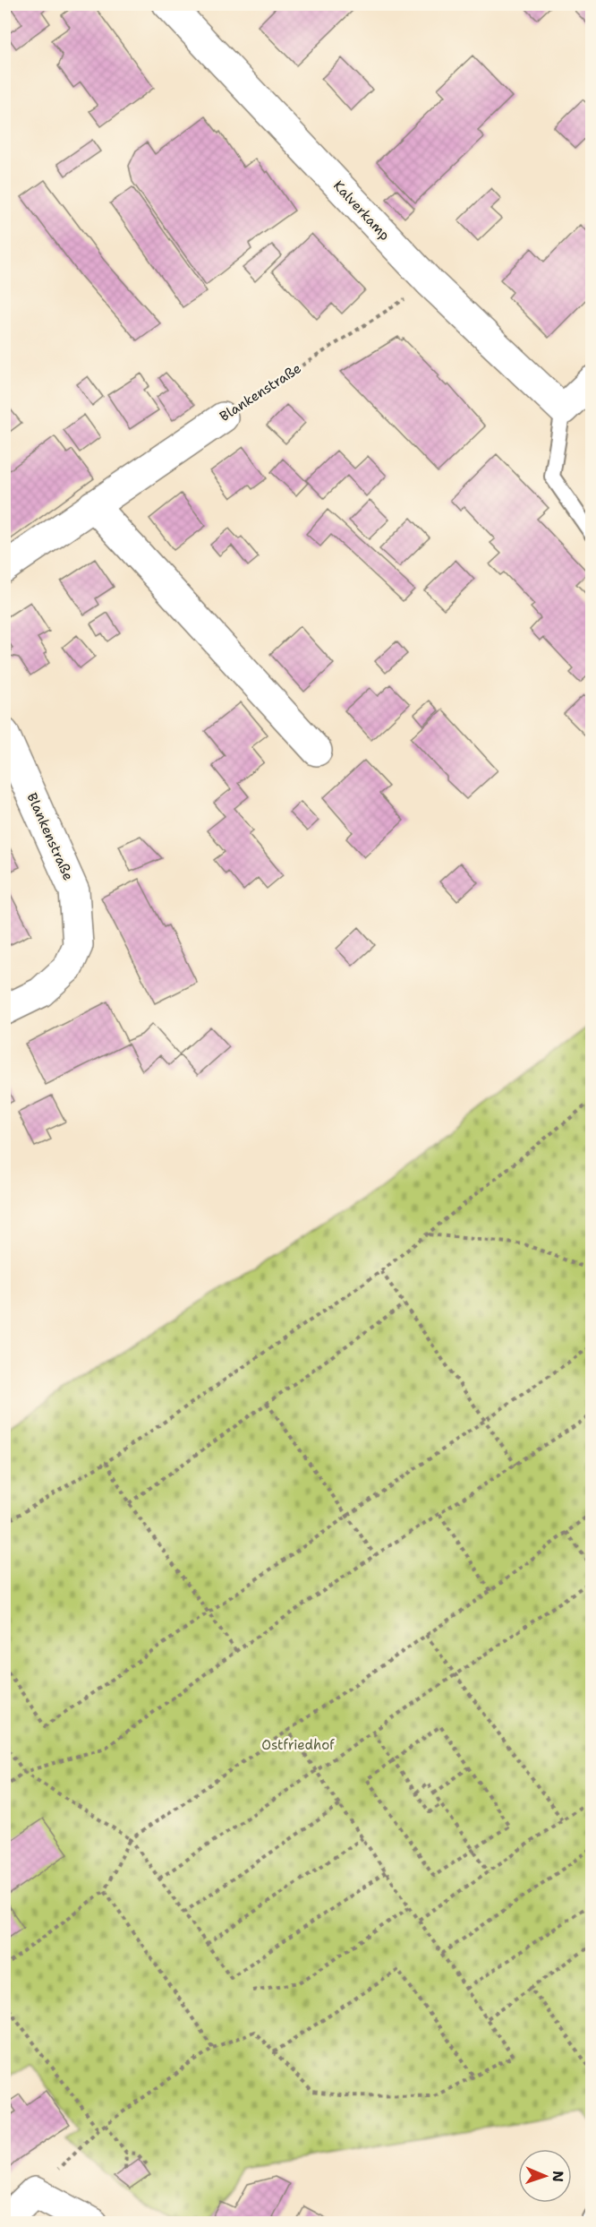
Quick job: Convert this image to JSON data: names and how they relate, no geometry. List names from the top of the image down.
{
  "streets": {
    "street": ["Kalverkamp", "Blankenstraße"]
  },
  "crossings": [
    ["Kalverkamp", "Blankenstraße"]
  ],
  "parks": ["Ostfriedhof"],
  "north": "right"
}
